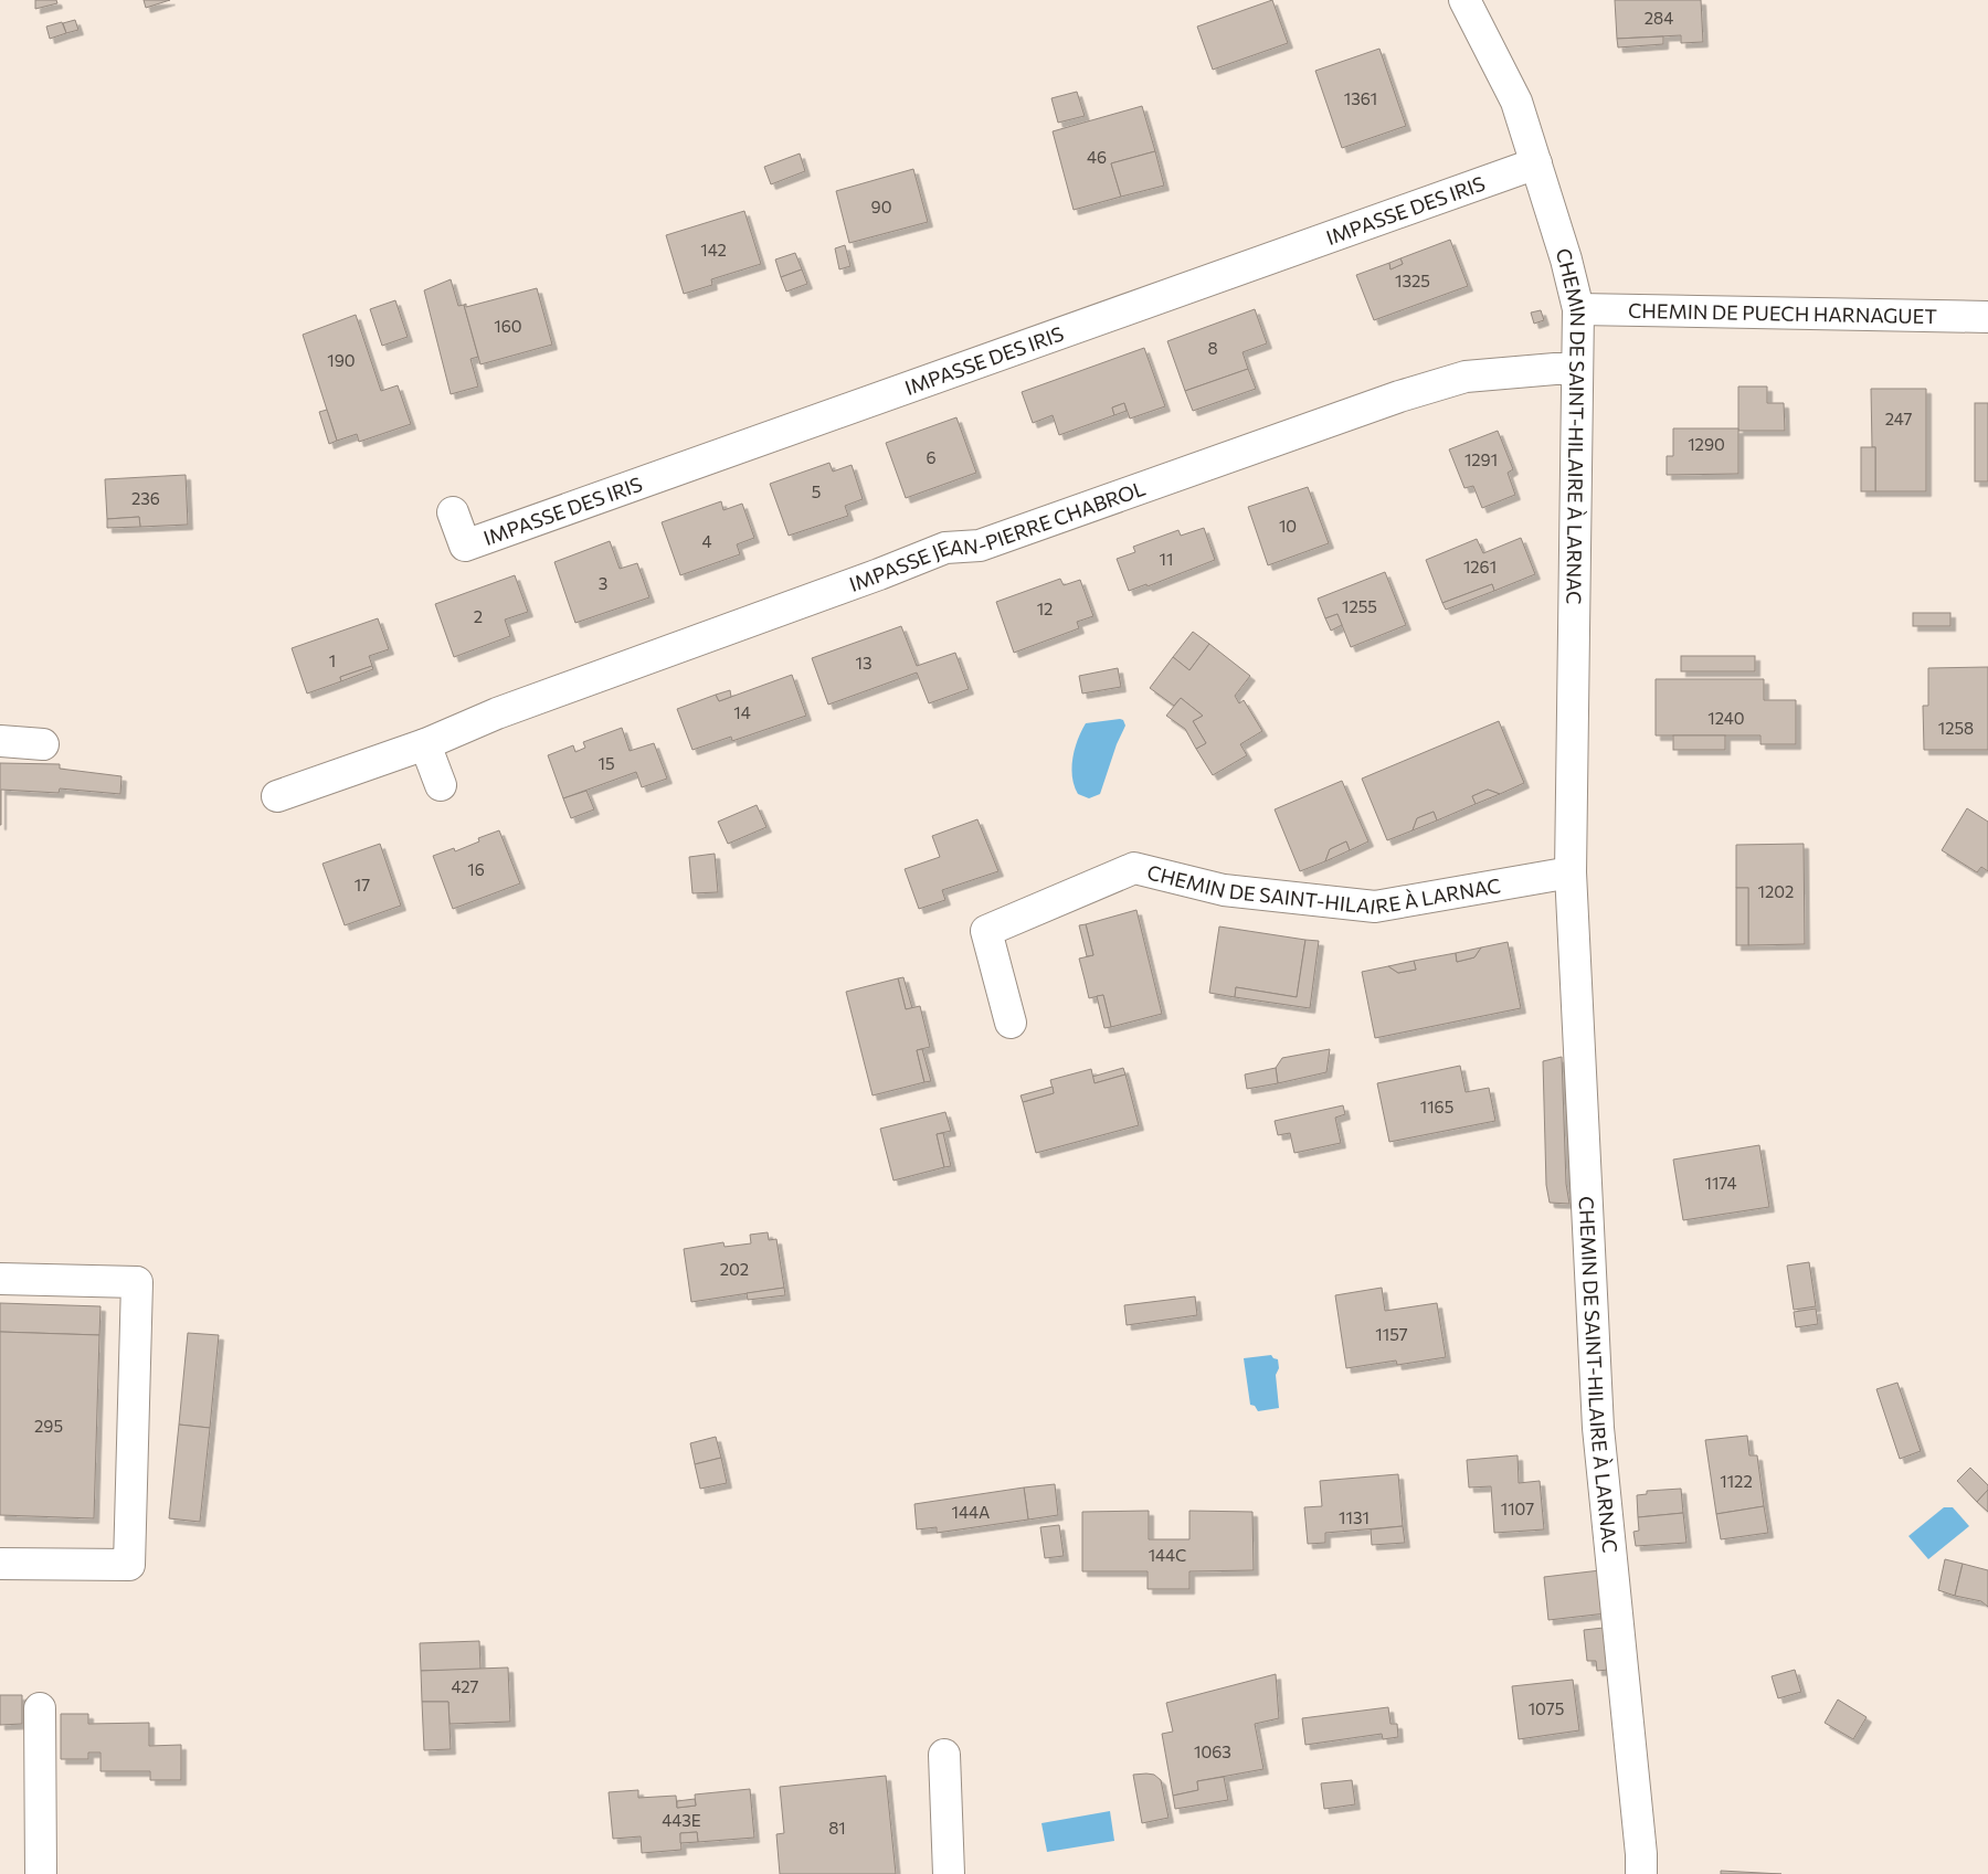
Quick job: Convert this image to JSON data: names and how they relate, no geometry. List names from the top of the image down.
{
  "streets": {
    "street": [
      "IMPASSE DES IRIS",
      "CHEMIN DE PUECH HARNAGUET",
      "CHEMIN DE SAINT-HILAIRE À LARNAC",
      "IMPASSE JEAN-PIERRE CHABROL"
    ]
  },
  "crossings": [
    ["IMPASSE DES IRIS", "CHEMIN DE SAINT-HILAIRE À LARNAC"],
    ["CHEMIN DE PUECH HARNAGUET", "CHEMIN DE SAINT-HILAIRE À LARNAC"],
    ["CHEMIN DE SAINT-HILAIRE À LARNAC", "IMPASSE JEAN-PIERRE CHABROL"]
  ],
  "house_numbers": [
    "284",
    "1361",
    "46",
    "90",
    "142",
    "1325",
    "160",
    "8",
    "190",
    "247",
    "1290",
    "6",
    "1291",
    "5",
    "236",
    "10",
    "4",
    "11",
    "1261",
    "3",
    "1255",
    "12",
    "2",
    "1",
    "13",
    "14",
    "1240",
    "1258",
    "15",
    "16",
    "17",
    "1202",
    "1165",
    "1174",
    "202",
    "1157",
    "295",
    "1122",
    "1107",
    "144A",
    "1131",
    "144C",
    "427",
    "1075",
    "1063",
    "443E",
    "81"
  ]
}
